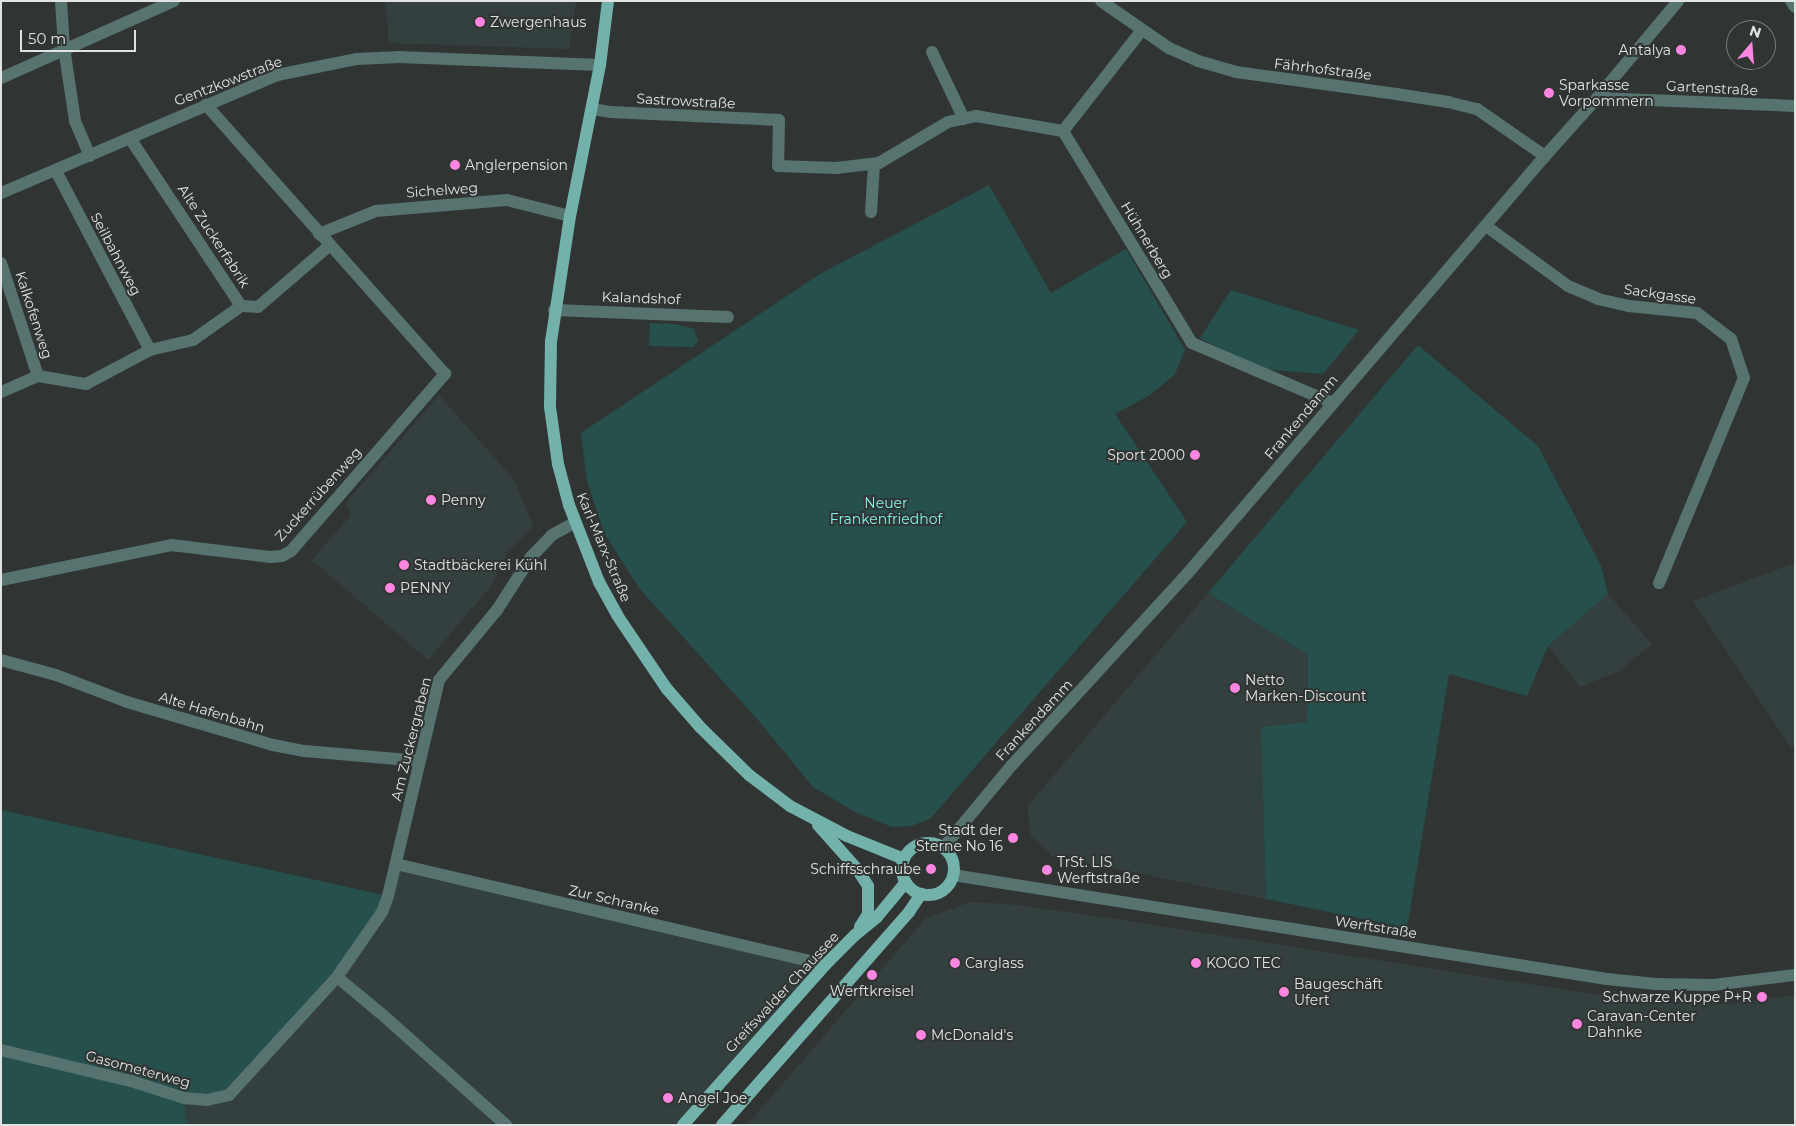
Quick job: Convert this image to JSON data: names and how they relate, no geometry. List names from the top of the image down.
{
  "streets": {
    "main road": ["Karl-Marx-Straße", "Greifswalder Chaussee"],
    "street": [
      "Fährhofstraße",
      "Gentzkowstraße",
      "Gartenstraße",
      "Sastrowstraße",
      "Sichelweg",
      "Alte Zuckerfabrik",
      "Hühnerberg",
      "Seilbahnweg",
      "Sackgasse",
      "Kalandshof",
      "Kalkofenweg",
      "Frankendamm",
      "Zuckerrübenweg",
      "Alte Hafenbahn",
      "Am Zuckergraben",
      "Zur Schranke",
      "Werftstraße",
      "Gasometerweg"
    ]
  },
  "crossings": [
    ["Fährhofstraße", "Frankendamm"],
    ["Gentzkowstraße", "Alte Zuckerfabrik"],
    ["Gentzkowstraße", "Seilbahnweg"],
    ["Gentzkowstraße", "Karl-Marx-Straße"],
    ["Gartenstraße", "Frankendamm"],
    ["Sastrowstraße", "Karl-Marx-Straße"],
    ["Sichelweg", "Karl-Marx-Straße"],
    ["Alte Zuckerfabrik", "Seilbahnweg"],
    ["Alte Zuckerfabrik", "Kalkofenweg"],
    ["Hühnerberg", "Frankendamm"],
    ["Sackgasse", "Frankendamm"],
    ["Kalandshof", "Karl-Marx-Straße"],
    ["Frankendamm", "Karl-Marx-Straße"],
    ["Frankendamm", "Werftstraße"],
    ["Frankendamm", "Greifswalder Chaussee"],
    ["Karl-Marx-Straße", "Am Zuckergraben"],
    ["Karl-Marx-Straße", "Werftstraße"],
    ["Karl-Marx-Straße", "Greifswalder Chaussee"],
    ["Alte Hafenbahn", "Am Zuckergraben"],
    ["Am Zuckergraben", "Zur Schranke"],
    ["Am Zuckergraben", "Gasometerweg"],
    ["Zur Schranke", "Greifswalder Chaussee"],
    ["Zur Schranke", "Gasometerweg"],
    ["Werftstraße", "Greifswalder Chaussee"]
  ],
  "parks": ["Neuer Frankenfriedhof"],
  "places": [
    "Zwergenhaus",
    "Antalya",
    "Sparkasse Vorpommern",
    "Anglerpension",
    "Sport 2000",
    "Penny",
    "Stadtbäckerei Kühl",
    "PENNY",
    "Netto Marken-Discount",
    "Stadt der Sterne No 16",
    "Schiffsschraube",
    "TrSt. LIS Werftstraße",
    "Carglass",
    "KOGO TEC",
    "Werftkreisel",
    "Baugeschäft Ufert",
    "Schwarze Kuppe P+R",
    "Caravan-Center Dahnke",
    "McDonald's",
    "Angel Joe"
  ],
  "scale_bar": "50 m",
  "north": "top"
}
